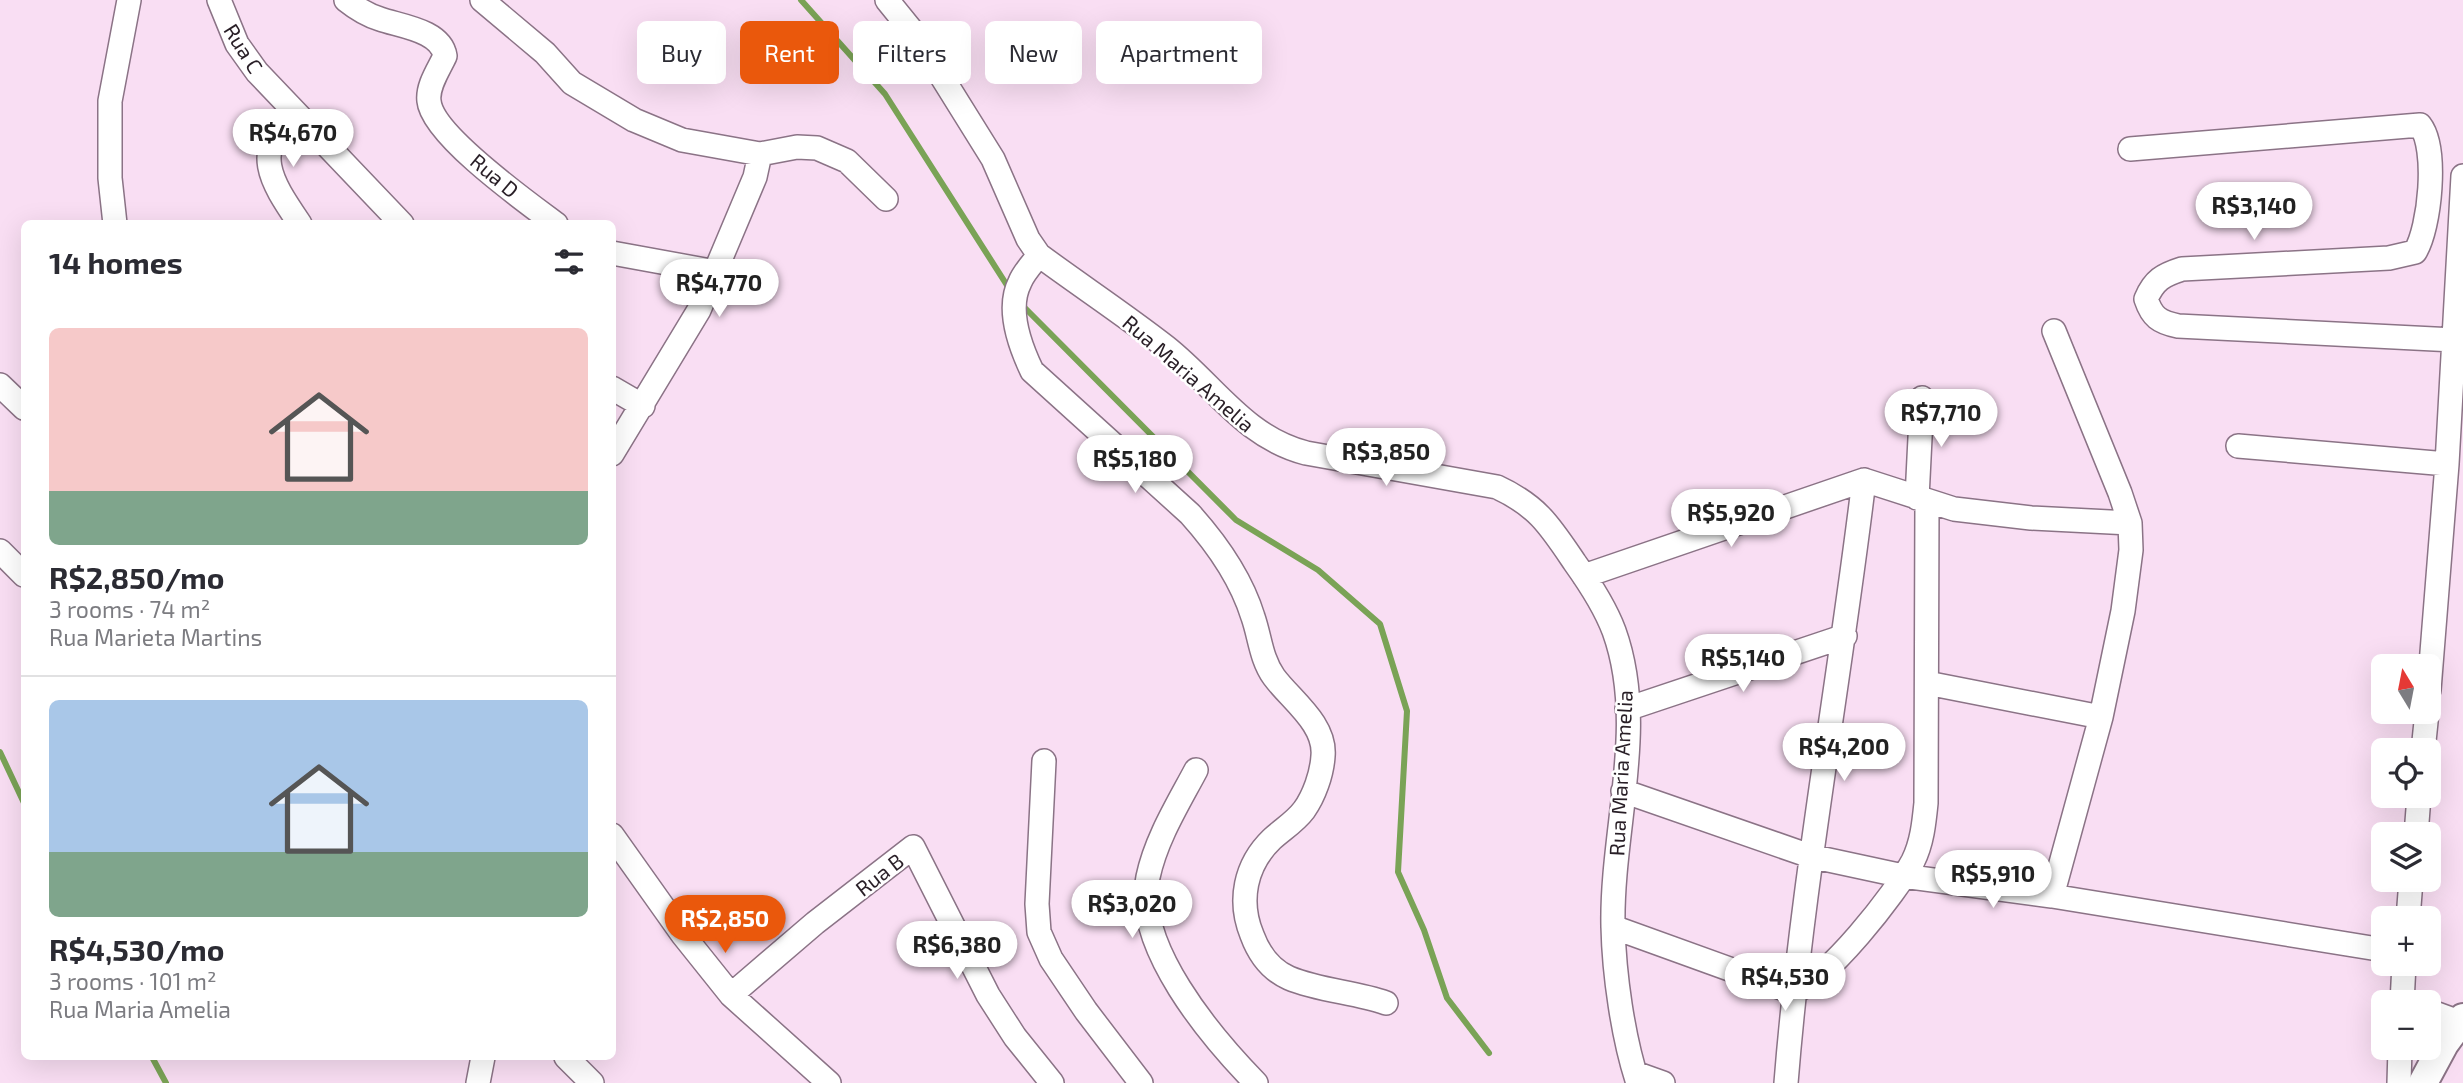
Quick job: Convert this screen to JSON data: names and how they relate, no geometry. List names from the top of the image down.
{
  "streets": {
    "street": [
      "Rua C",
      "Rua D",
      "Rua Maria Amelia",
      "Rua B"
    ]
  },
  "north": "top",
  "page": {
    "chip": [
      "Buy",
      "Rent",
      "Filters",
      "New",
      "Apartment"
    ],
    "price": [
      "R$4,670",
      "R$3,140",
      "R$4,770",
      "R$7,710",
      "R$3,850",
      "R$5,180",
      "R$5,920",
      "R$5,140",
      "R$4,200",
      "R$5,910",
      "R$3,020",
      "R$2,850",
      "R$6,380",
      "R$4,530"
    ],
    "heading": "14 homes",
    "list": [
      {
        "name": "R$2,850/mo",
        "note": "3 rooms · 74 m² · Rua Marieta Martins"
      },
      {
        "name": "R$4,530/mo",
        "note": "3 rooms · 101 m² · Rua Maria Amelia"
      }
    ],
    "map_buttons": ["+", "−"]
  }
}
